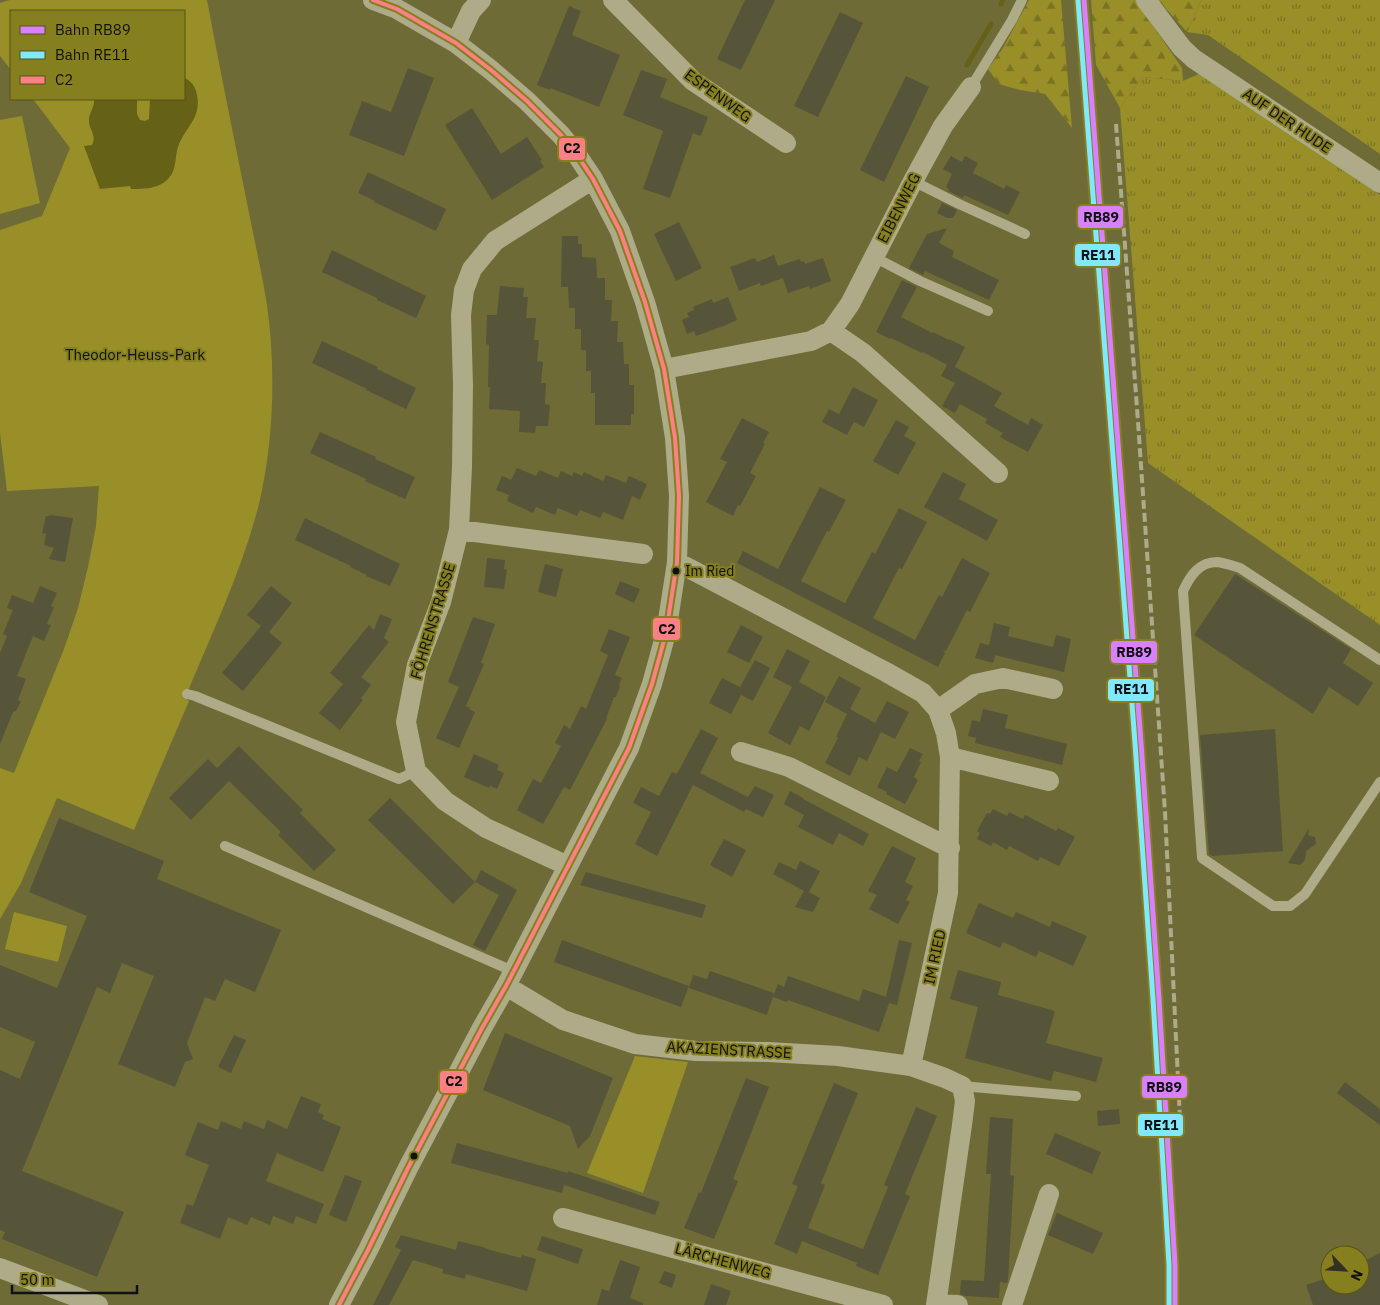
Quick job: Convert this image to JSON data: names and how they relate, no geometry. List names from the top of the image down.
{
  "streets": {
    "street": [
      "ESPENWEG",
      "AUF DER HUDE",
      "EIBENWEG",
      "FÖHRENSTRASSE",
      "IM RIED",
      "AKAZIENSTRASSE",
      "LÄRCHENWEG"
    ]
  },
  "crossings": [
    ["IM RIED", "AKAZIENSTRASSE"]
  ],
  "parks": ["Theodor-Heuss-Park"],
  "places": ["Im Ried"],
  "lines": ["rail line RB89", "rail line RE11", "transit line C2"],
  "legend": ["Bahn RB89", "Bahn RE11", "C2"],
  "scale_bar": "50 m",
  "north": "bottom right"
}
